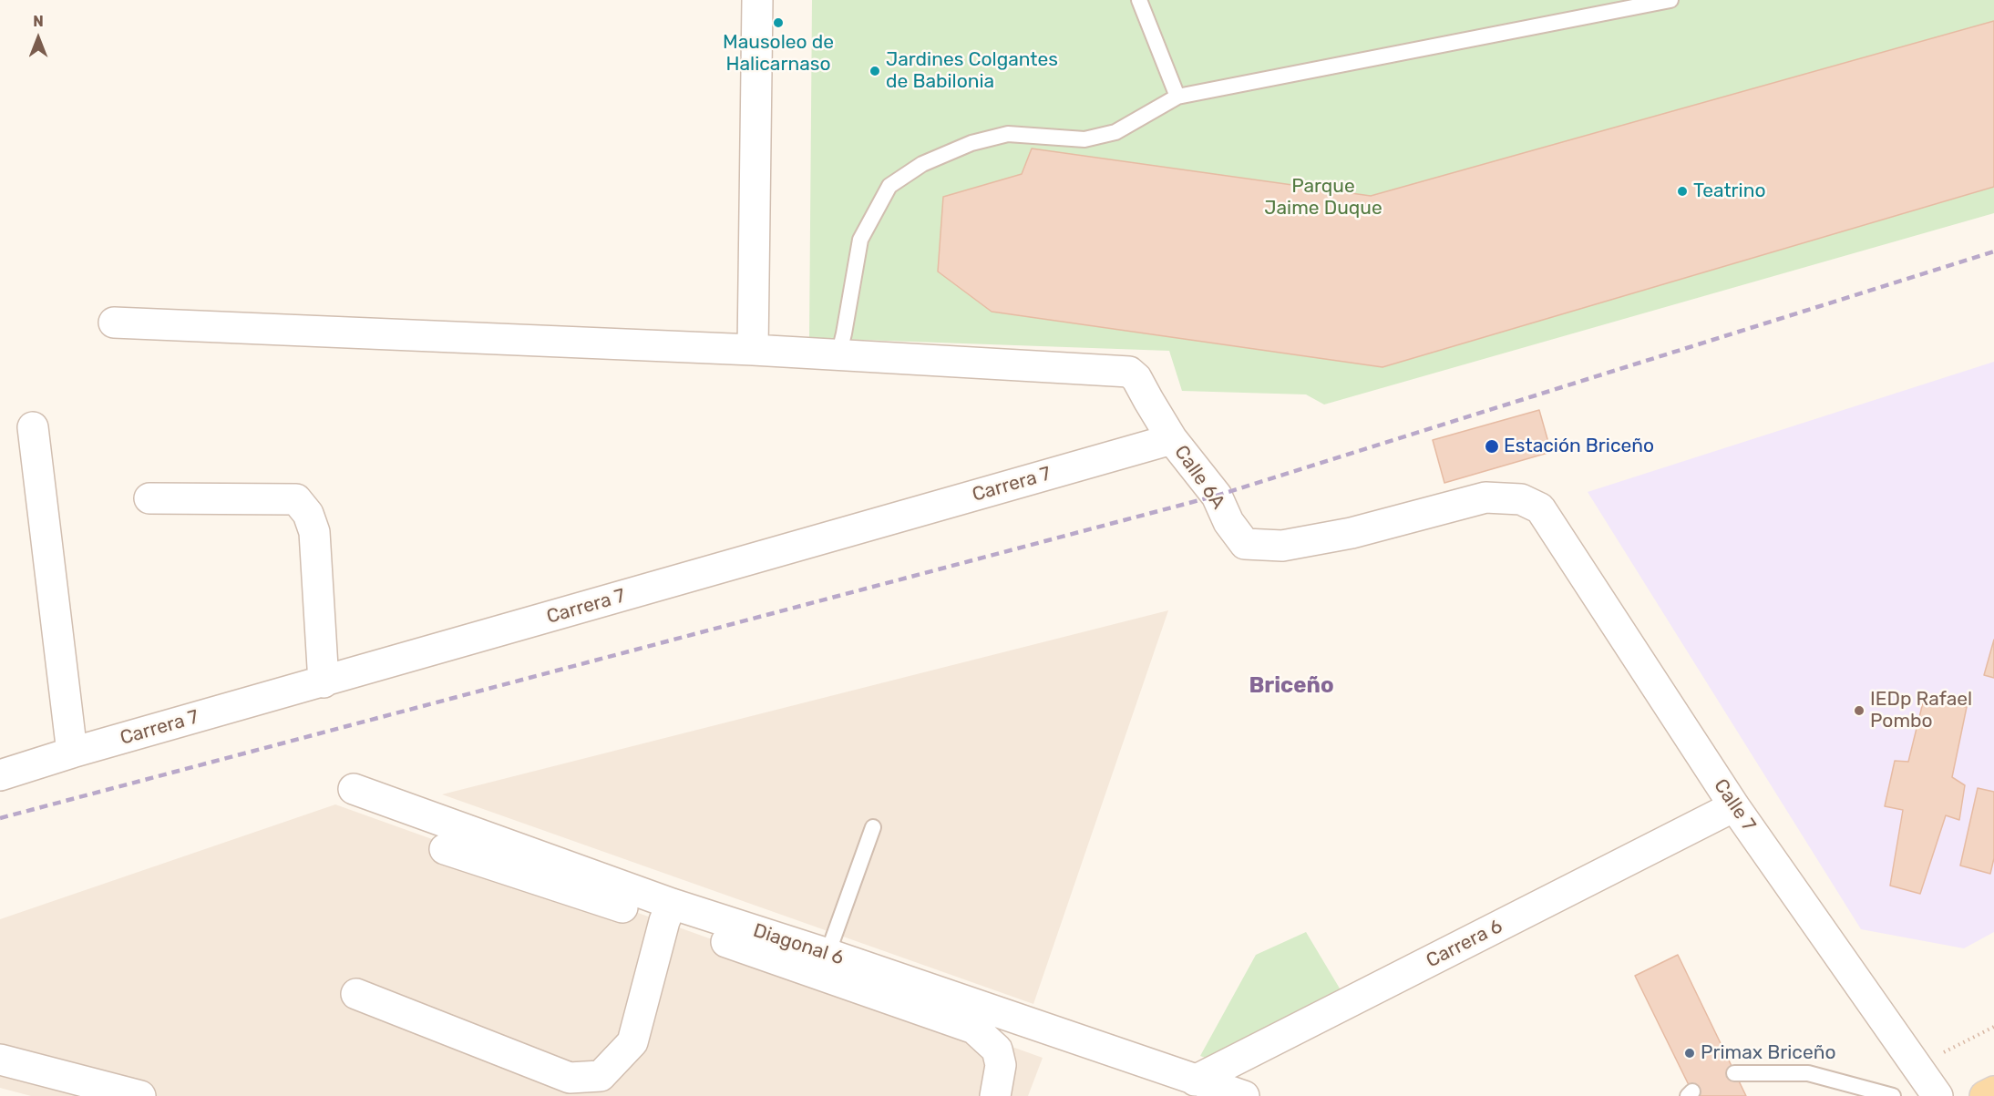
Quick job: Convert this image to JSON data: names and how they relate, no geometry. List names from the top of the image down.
{
  "streets": {
    "street": [
      "Calle 6A",
      "Carrera 7",
      "Calle 7",
      "Carrera 6",
      "Diagonal 6"
    ]
  },
  "crossings": [
    ["Calle 6A", "Carrera 7"],
    ["Calle 6A", "Calle 7"],
    ["Calle 7", "Carrera 6"],
    ["Carrera 6", "Diagonal 6"]
  ],
  "districts": ["Briceño"],
  "parks": ["Parque Jaime Duque"],
  "places": [
    "Mausoleo de Halicarnaso",
    "Jardines Colgantes de Babilonia",
    "Teatrino",
    "Estación Briceño",
    "IEDp Rafael Pombo",
    "Primax Briceño"
  ],
  "north": "top"
}
